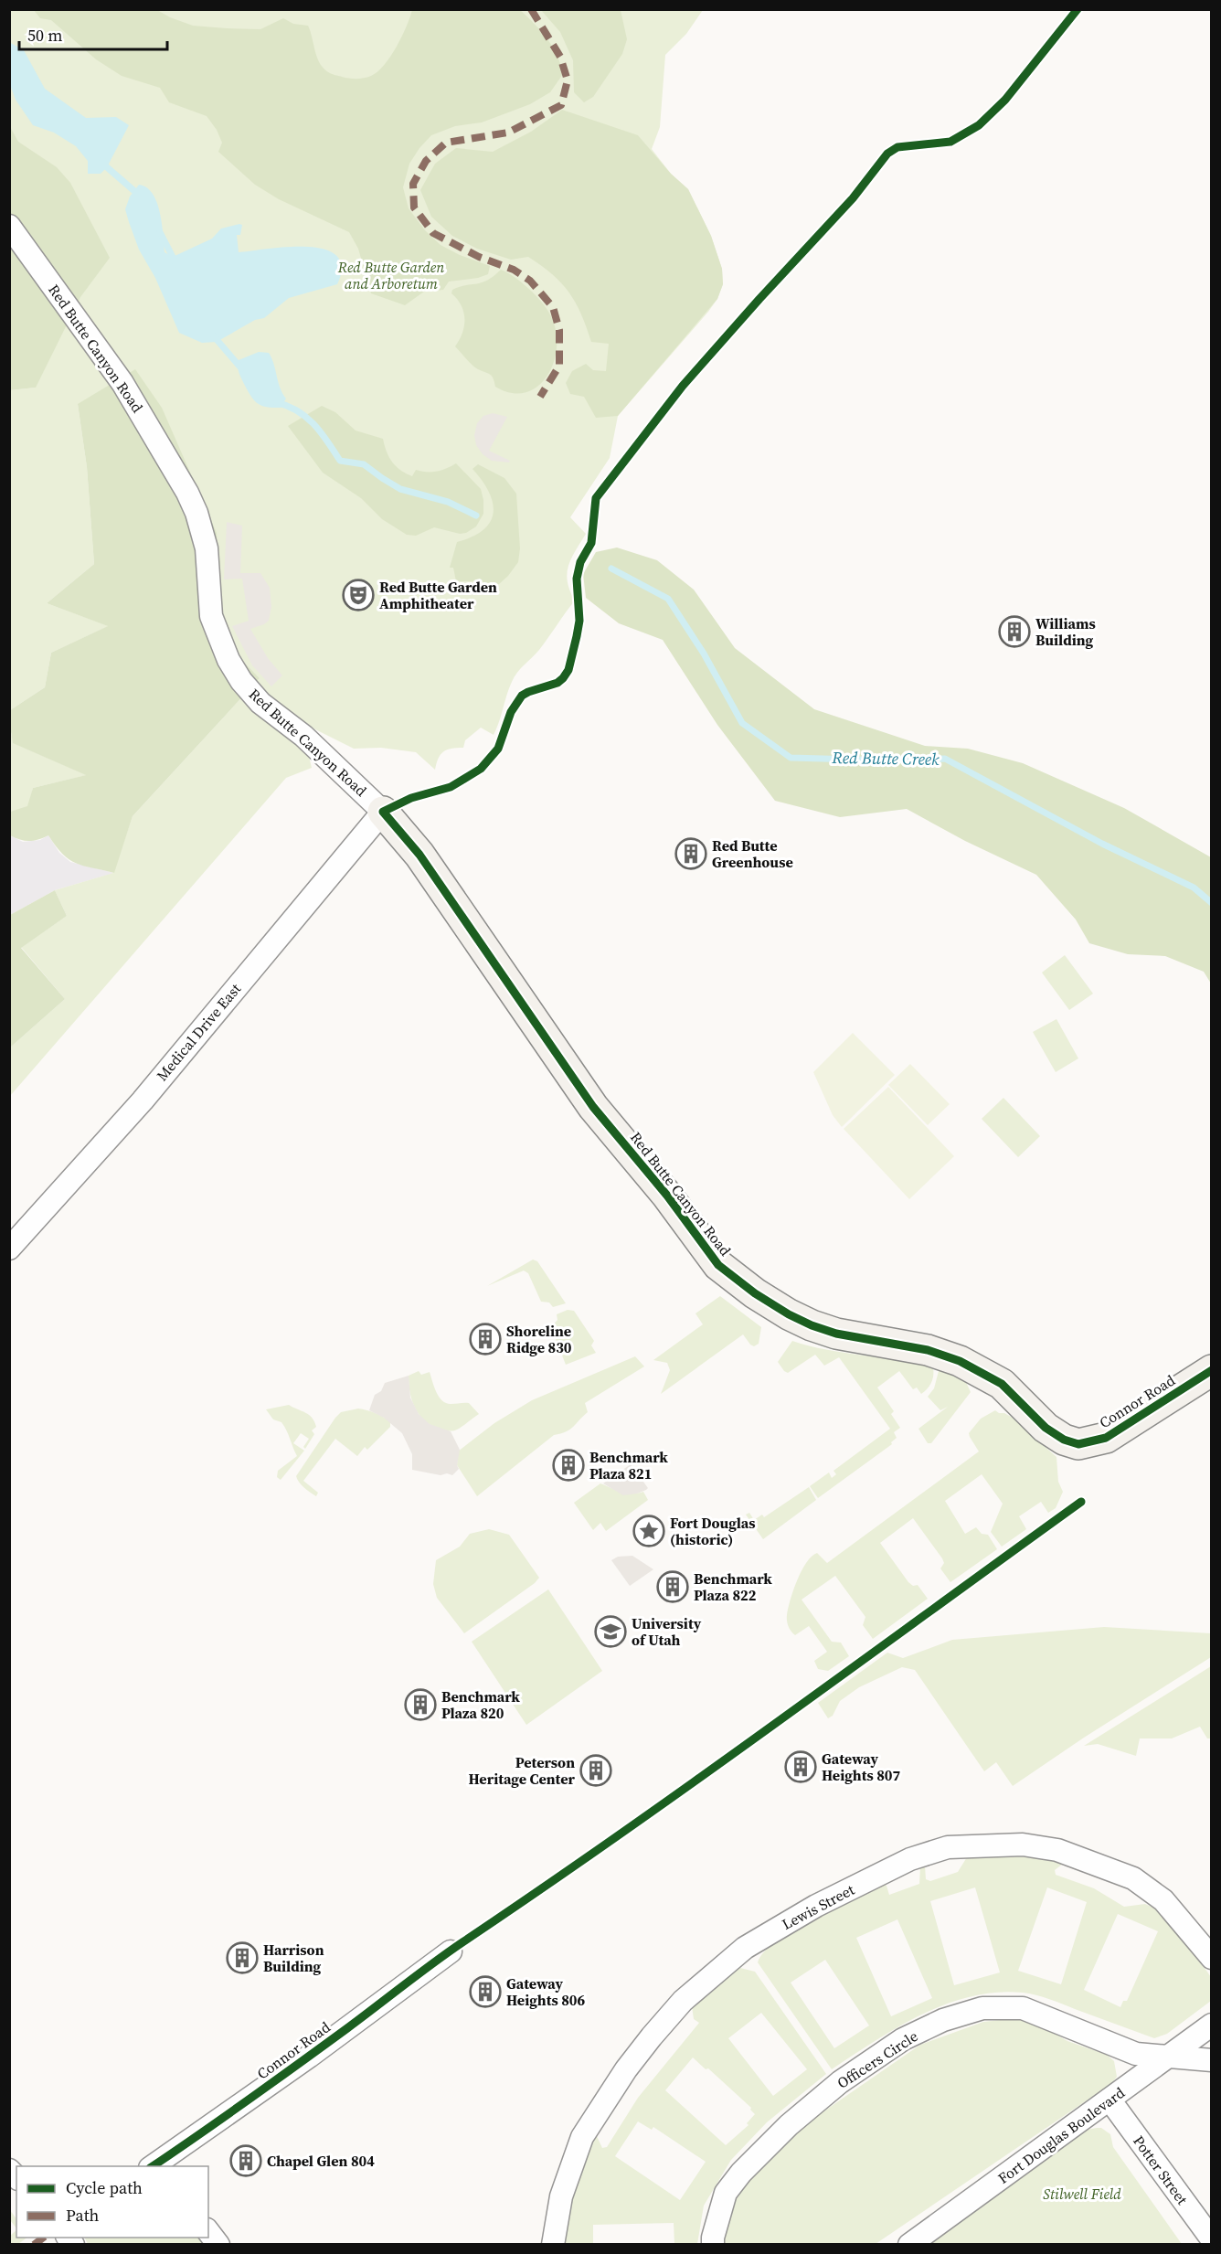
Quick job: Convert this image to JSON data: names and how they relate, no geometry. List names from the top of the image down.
{
  "streets": {
    "street": [
      "Red Butte Canyon Road",
      "Medical Drive East",
      "Connor Road",
      "Lewis Street",
      "Officers Circle",
      "Fort Douglas Boulevard",
      "Potter Street"
    ]
  },
  "crossings": [
    ["Red Butte Canyon Road", "Medical Drive East"],
    ["Red Butte Canyon Road", "Connor Road"],
    ["Officers Circle", "Fort Douglas Boulevard"],
    ["Fort Douglas Boulevard", "Potter Street"]
  ],
  "water": ["Red Butte Creek"],
  "parks": ["Red Butte Garden and Arboretum", "Stilwell Field"],
  "places": {
    "theatre": ["Red Butte Garden Amphitheater"],
    "building": [
      "Williams Building",
      "Red Butte Greenhouse",
      "Shoreline Ridge 830",
      "Benchmark Plaza 821",
      "Benchmark Plaza 822",
      "Benchmark Plaza 820",
      "Gateway Heights 807",
      "Peterson Heritage Center",
      "Harrison Building",
      "Gateway Heights 806",
      "Chapel Glen 804"
    ],
    "place": ["Fort Douglas (historic)"],
    "school or university": ["University of Utah"]
  },
  "legend": ["Cycle path", "Path"],
  "scale_bar": "50 m"
}
